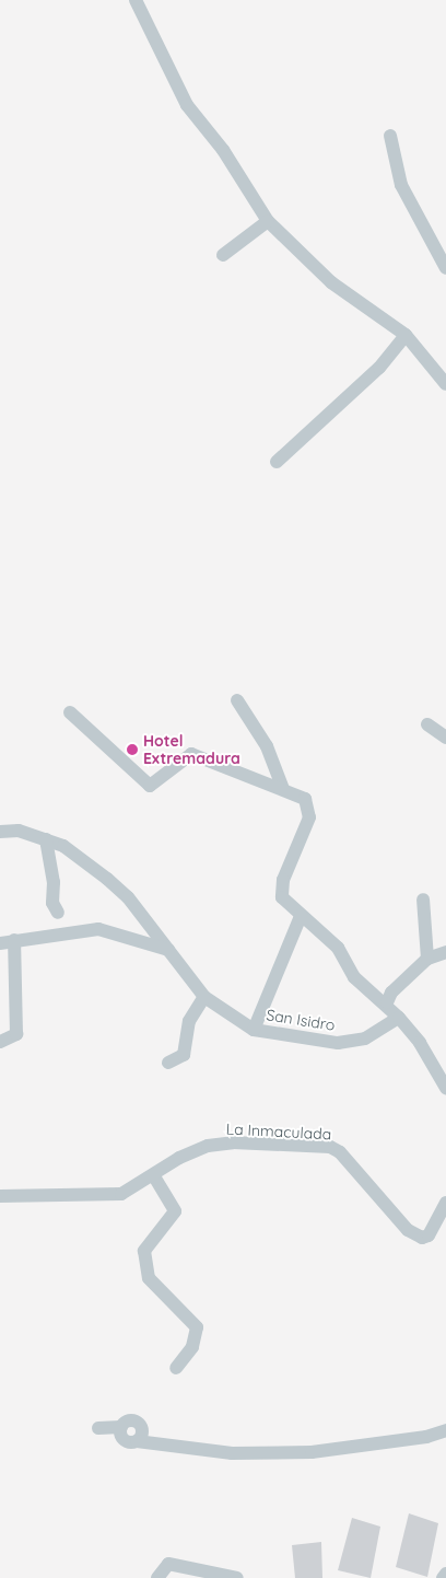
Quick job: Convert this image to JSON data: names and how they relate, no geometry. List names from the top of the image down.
{
  "streets": {
    "street": ["San Isidro", "La Inmaculada"]
  },
  "places": ["Hotel Extremadura"]
}
